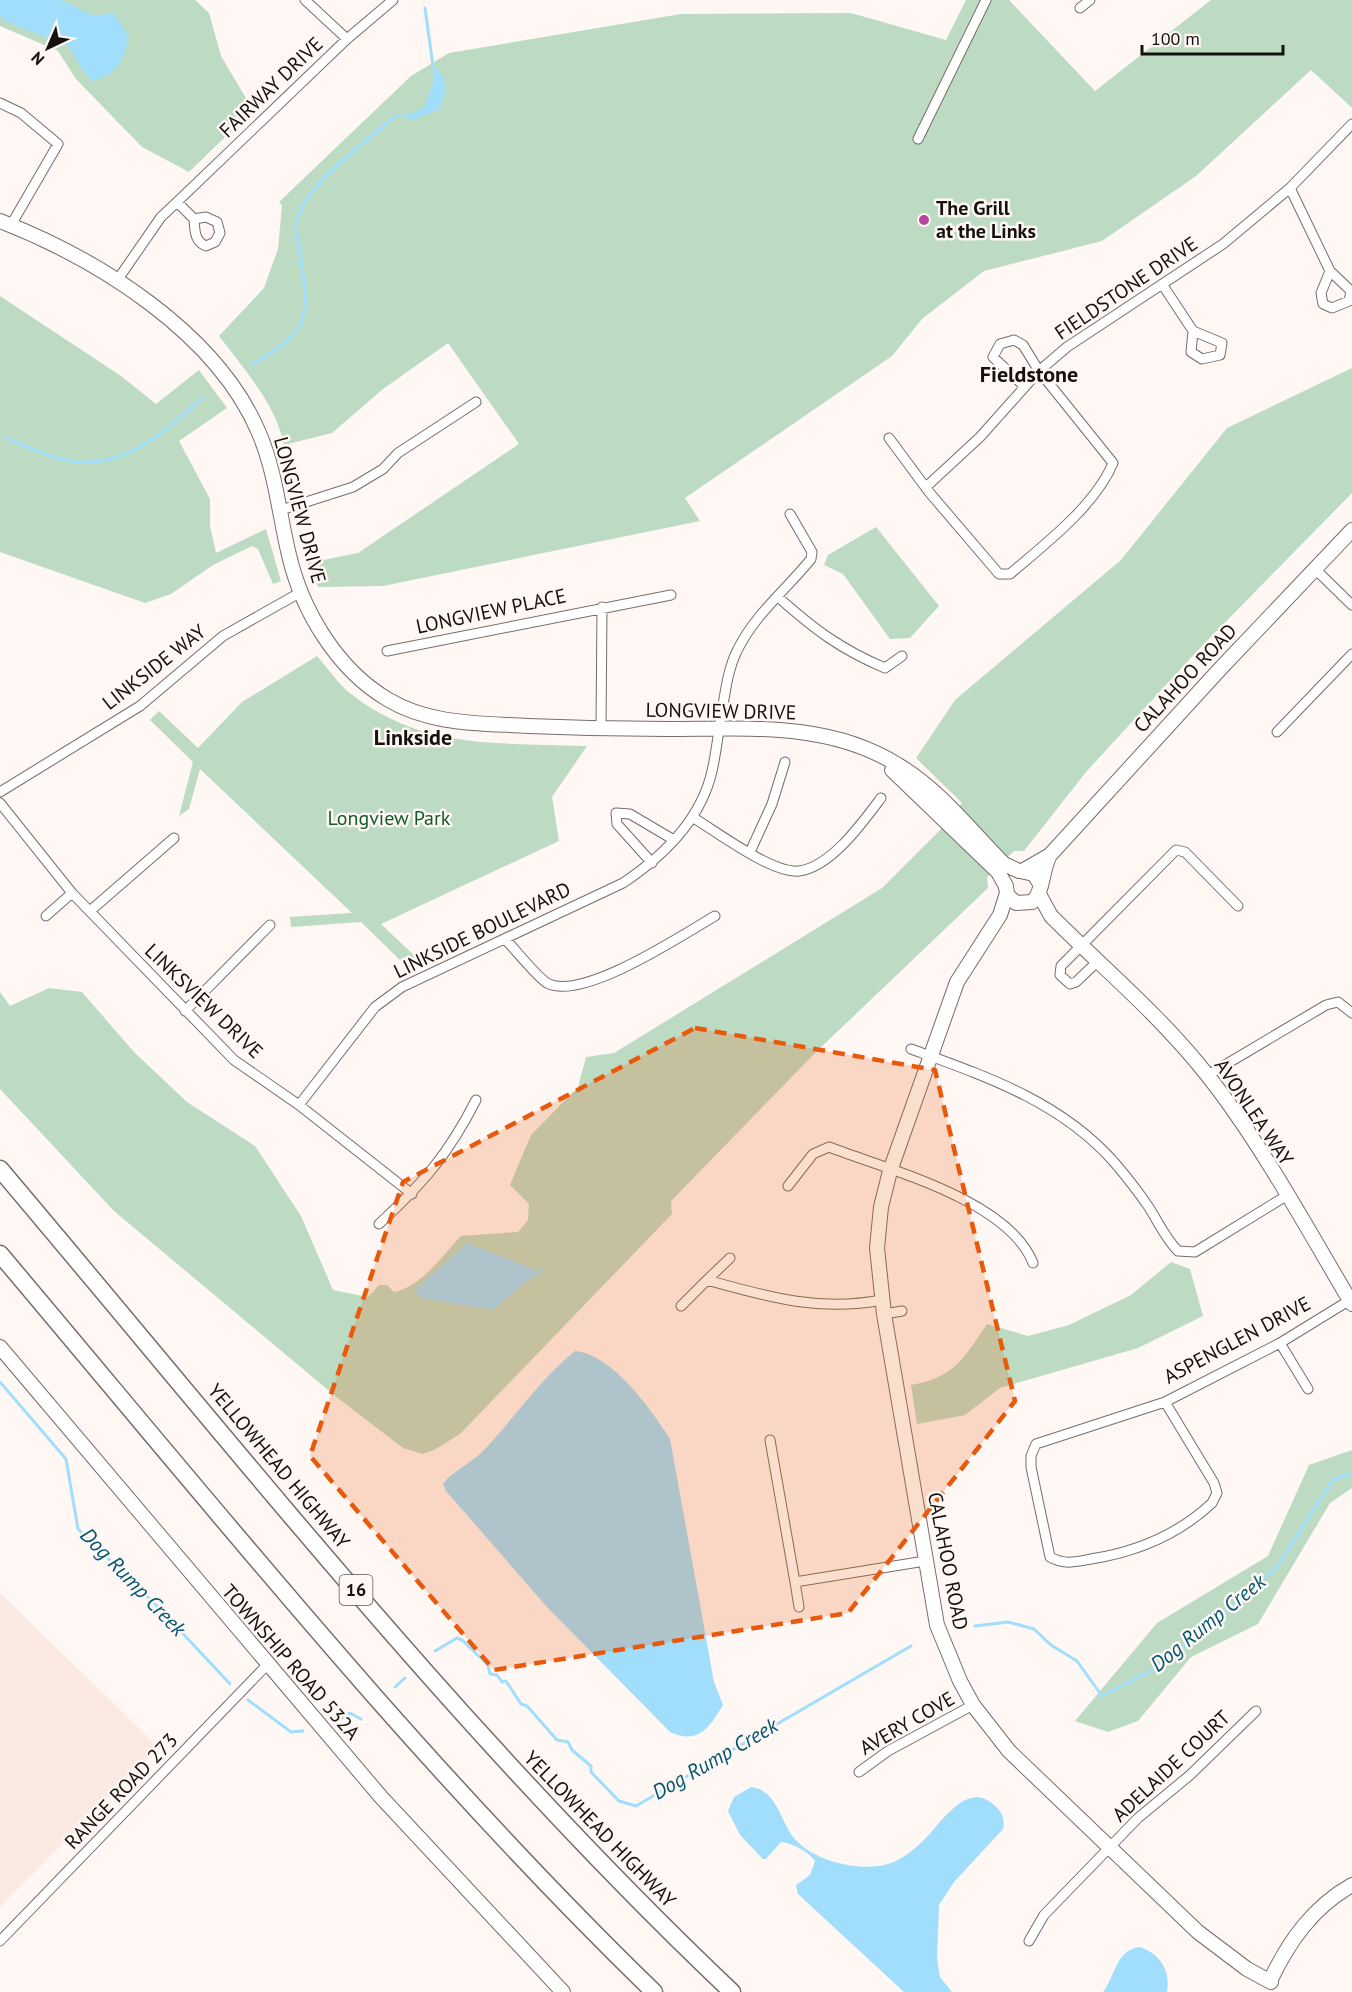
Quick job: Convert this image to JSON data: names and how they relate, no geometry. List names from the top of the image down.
{
  "streets": {
    "highway": ["YELLOWHEAD HIGHWAY", "16"],
    "street": [
      "FAIRWAY DRIVE",
      "FIELDSTONE DRIVE",
      "LONGVIEW DRIVE",
      "LONGVIEW PLACE",
      "LINKSIDE WAY",
      "CALAHOO ROAD",
      "LINKSIDE BOULEVARD",
      "LINKSVIEW DRIVE",
      "AVONLEA WAY",
      "ASPENGLEN DRIVE",
      "TOWNSHIP ROAD 532A",
      "AVERY COVE",
      "ADELAIDE COURT",
      "RANGE ROAD 273"
    ]
  },
  "crossings": [
    ["FAIRWAY DRIVE", "LONGVIEW DRIVE"],
    ["LONGVIEW DRIVE", "LINKSIDE WAY"],
    ["LONGVIEW DRIVE", "CALAHOO ROAD"],
    ["LONGVIEW DRIVE", "LINKSIDE BOULEVARD"],
    ["LONGVIEW DRIVE", "AVONLEA WAY"],
    ["CALAHOO ROAD", "AVONLEA WAY"],
    ["CALAHOO ROAD", "AVERY COVE"],
    ["CALAHOO ROAD", "ADELAIDE COURT"],
    ["LINKSIDE BOULEVARD", "LINKSVIEW DRIVE"],
    ["AVONLEA WAY", "ASPENGLEN DRIVE"],
    ["TOWNSHIP ROAD 532A", "RANGE ROAD 273"]
  ],
  "districts": ["Fieldstone", "Linkside"],
  "water": ["Dog Rump Creek"],
  "parks": ["Longview Park"],
  "places": ["The Grill at the Links"],
  "scale_bar": "100 m",
  "north": "bottom left"
}
